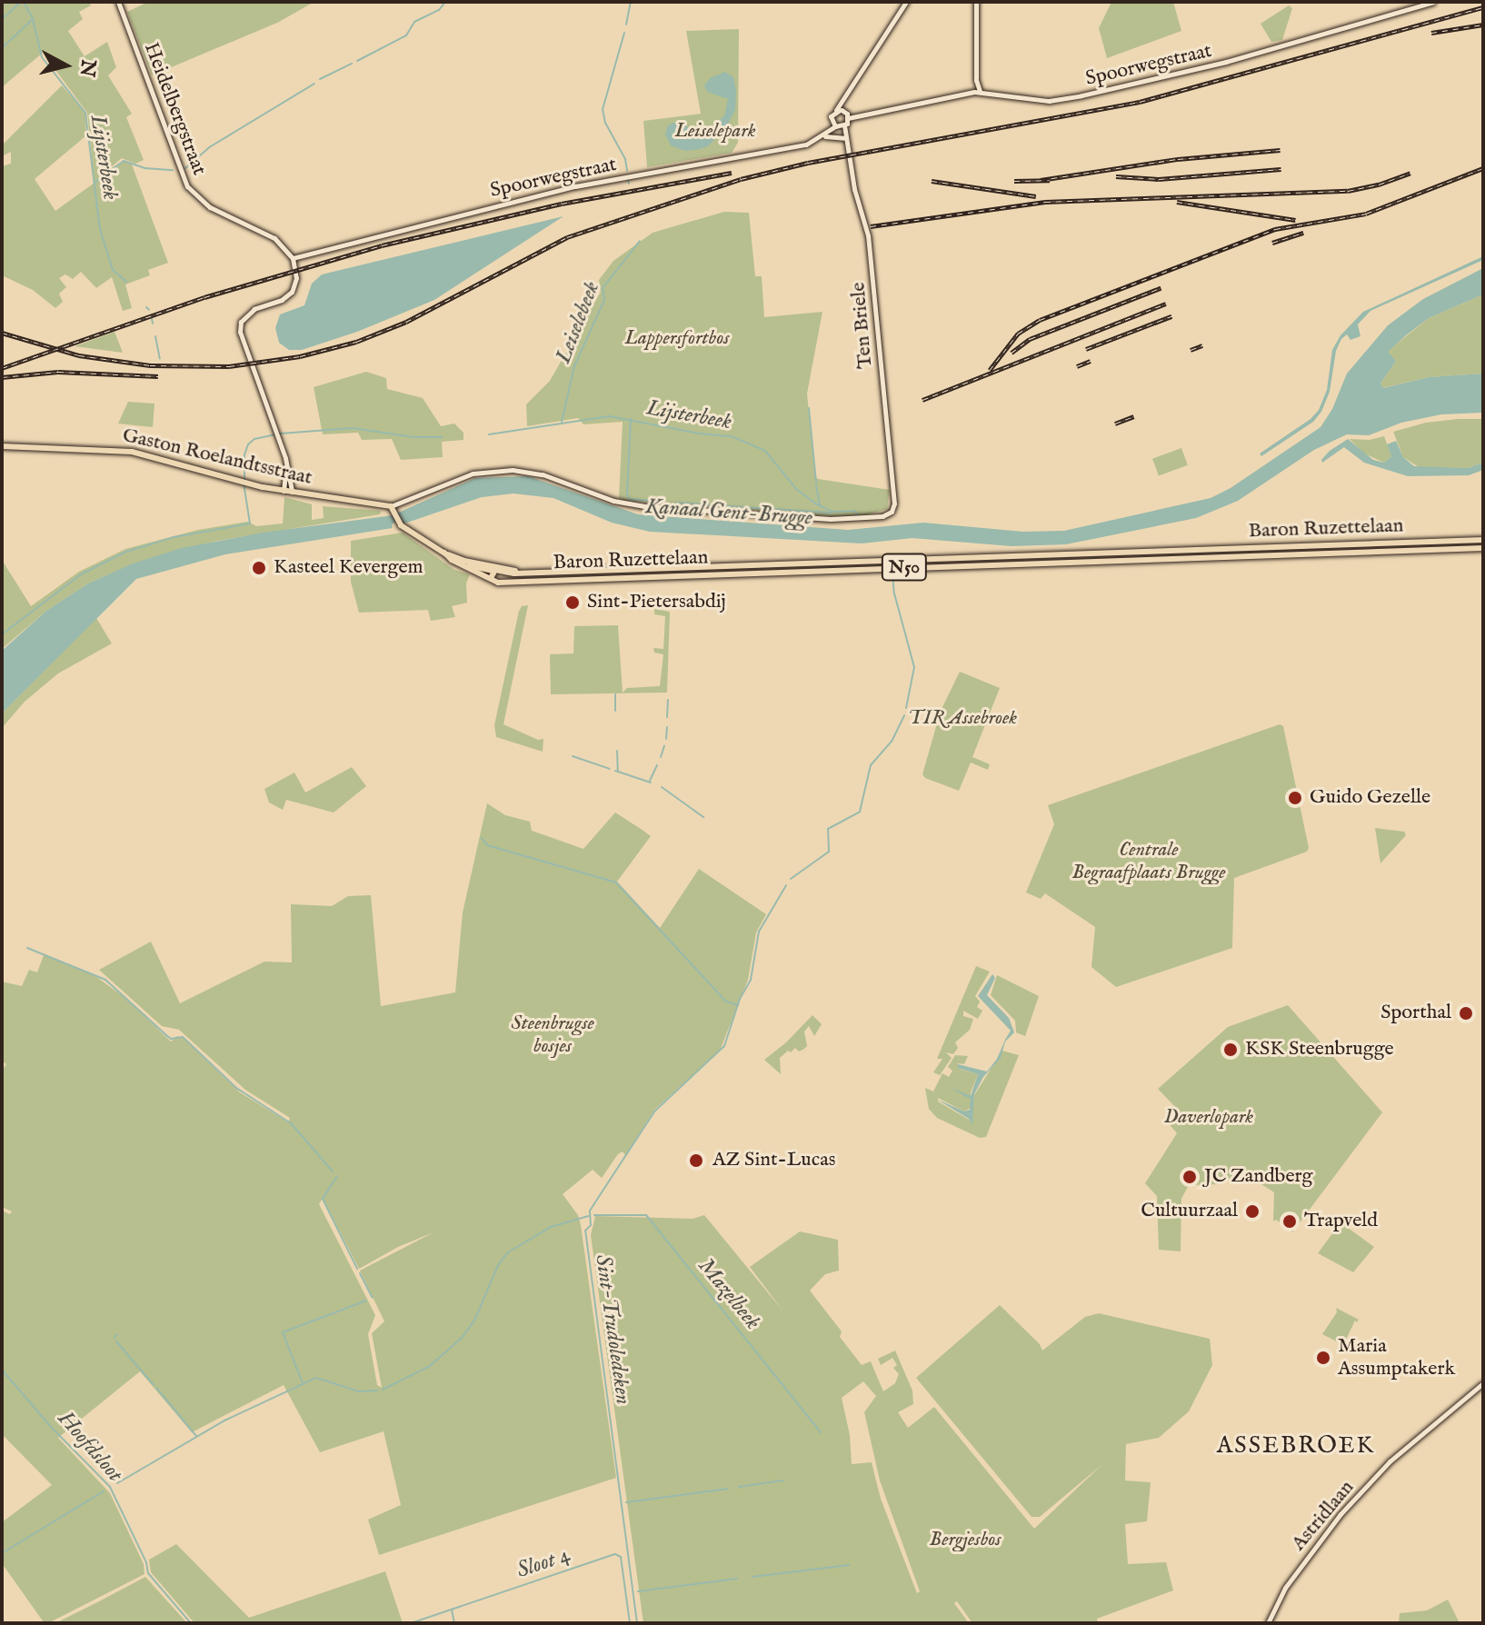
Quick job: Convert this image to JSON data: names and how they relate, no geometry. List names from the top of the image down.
{
  "streets": {
    "main road": ["Gaston Roelandtsstraat", "Baron Ruzettelaan", "N50"],
    "street": [
      "Spoorwegstraat",
      "Heidelbergstraat",
      "Ten Briele",
      "Astridlaan"
    ]
  },
  "crossings": [
    ["Spoorwegstraat", "Heidelbergstraat"],
    ["Spoorwegstraat", "Ten Briele"],
    ["Ten Briele", "Gaston Roelandtsstraat"],
    ["Ten Briele", "Baron Ruzettelaan"],
    ["Gaston Roelandtsstraat", "Baron Ruzettelaan"],
    ["Baron Ruzettelaan", "N50"]
  ],
  "districts": ["ASSEBROEK"],
  "water": [
    "Lijsterbeek",
    "Leiselebeek",
    "Kanaal Gent-Brugge",
    "Mazelbeek",
    "Sint-Trudoledeken",
    "Hoofdsloot",
    "Sloot 4"
  ],
  "parks": [
    "Leiselepark",
    "Lappersfortbos",
    "TIR Assebroek",
    "Centrale Begraafplaats Brugge",
    "Steenbrugse bosjes",
    "Daverlopark",
    "Bergjesbos"
  ],
  "places": [
    "Kasteel Kevergem",
    "Sint-Pietersabdij",
    "Guido Gezelle",
    "Sporthal",
    "KSK Steenbrugge",
    "AZ Sint-Lucas",
    "JC Zandberg",
    "Cultuurzaal",
    "Trapveld",
    "Maria Assumptakerk"
  ],
  "north": "right"
}
